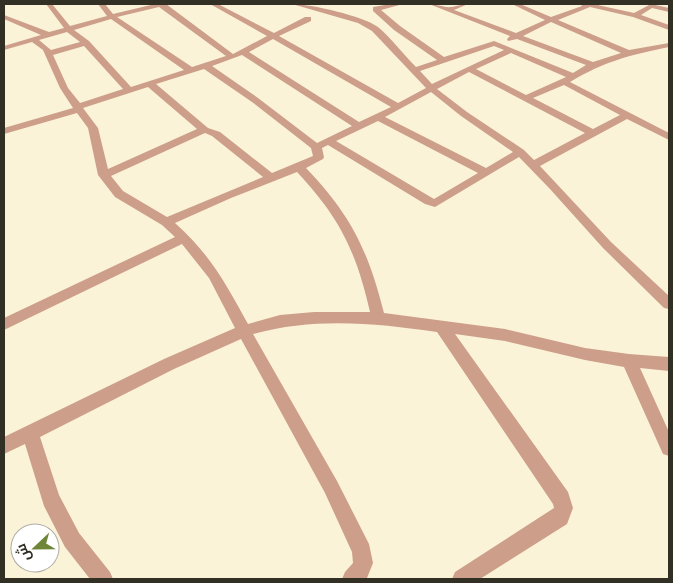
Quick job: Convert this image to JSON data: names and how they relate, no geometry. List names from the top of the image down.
{
  "north": "left"
}
